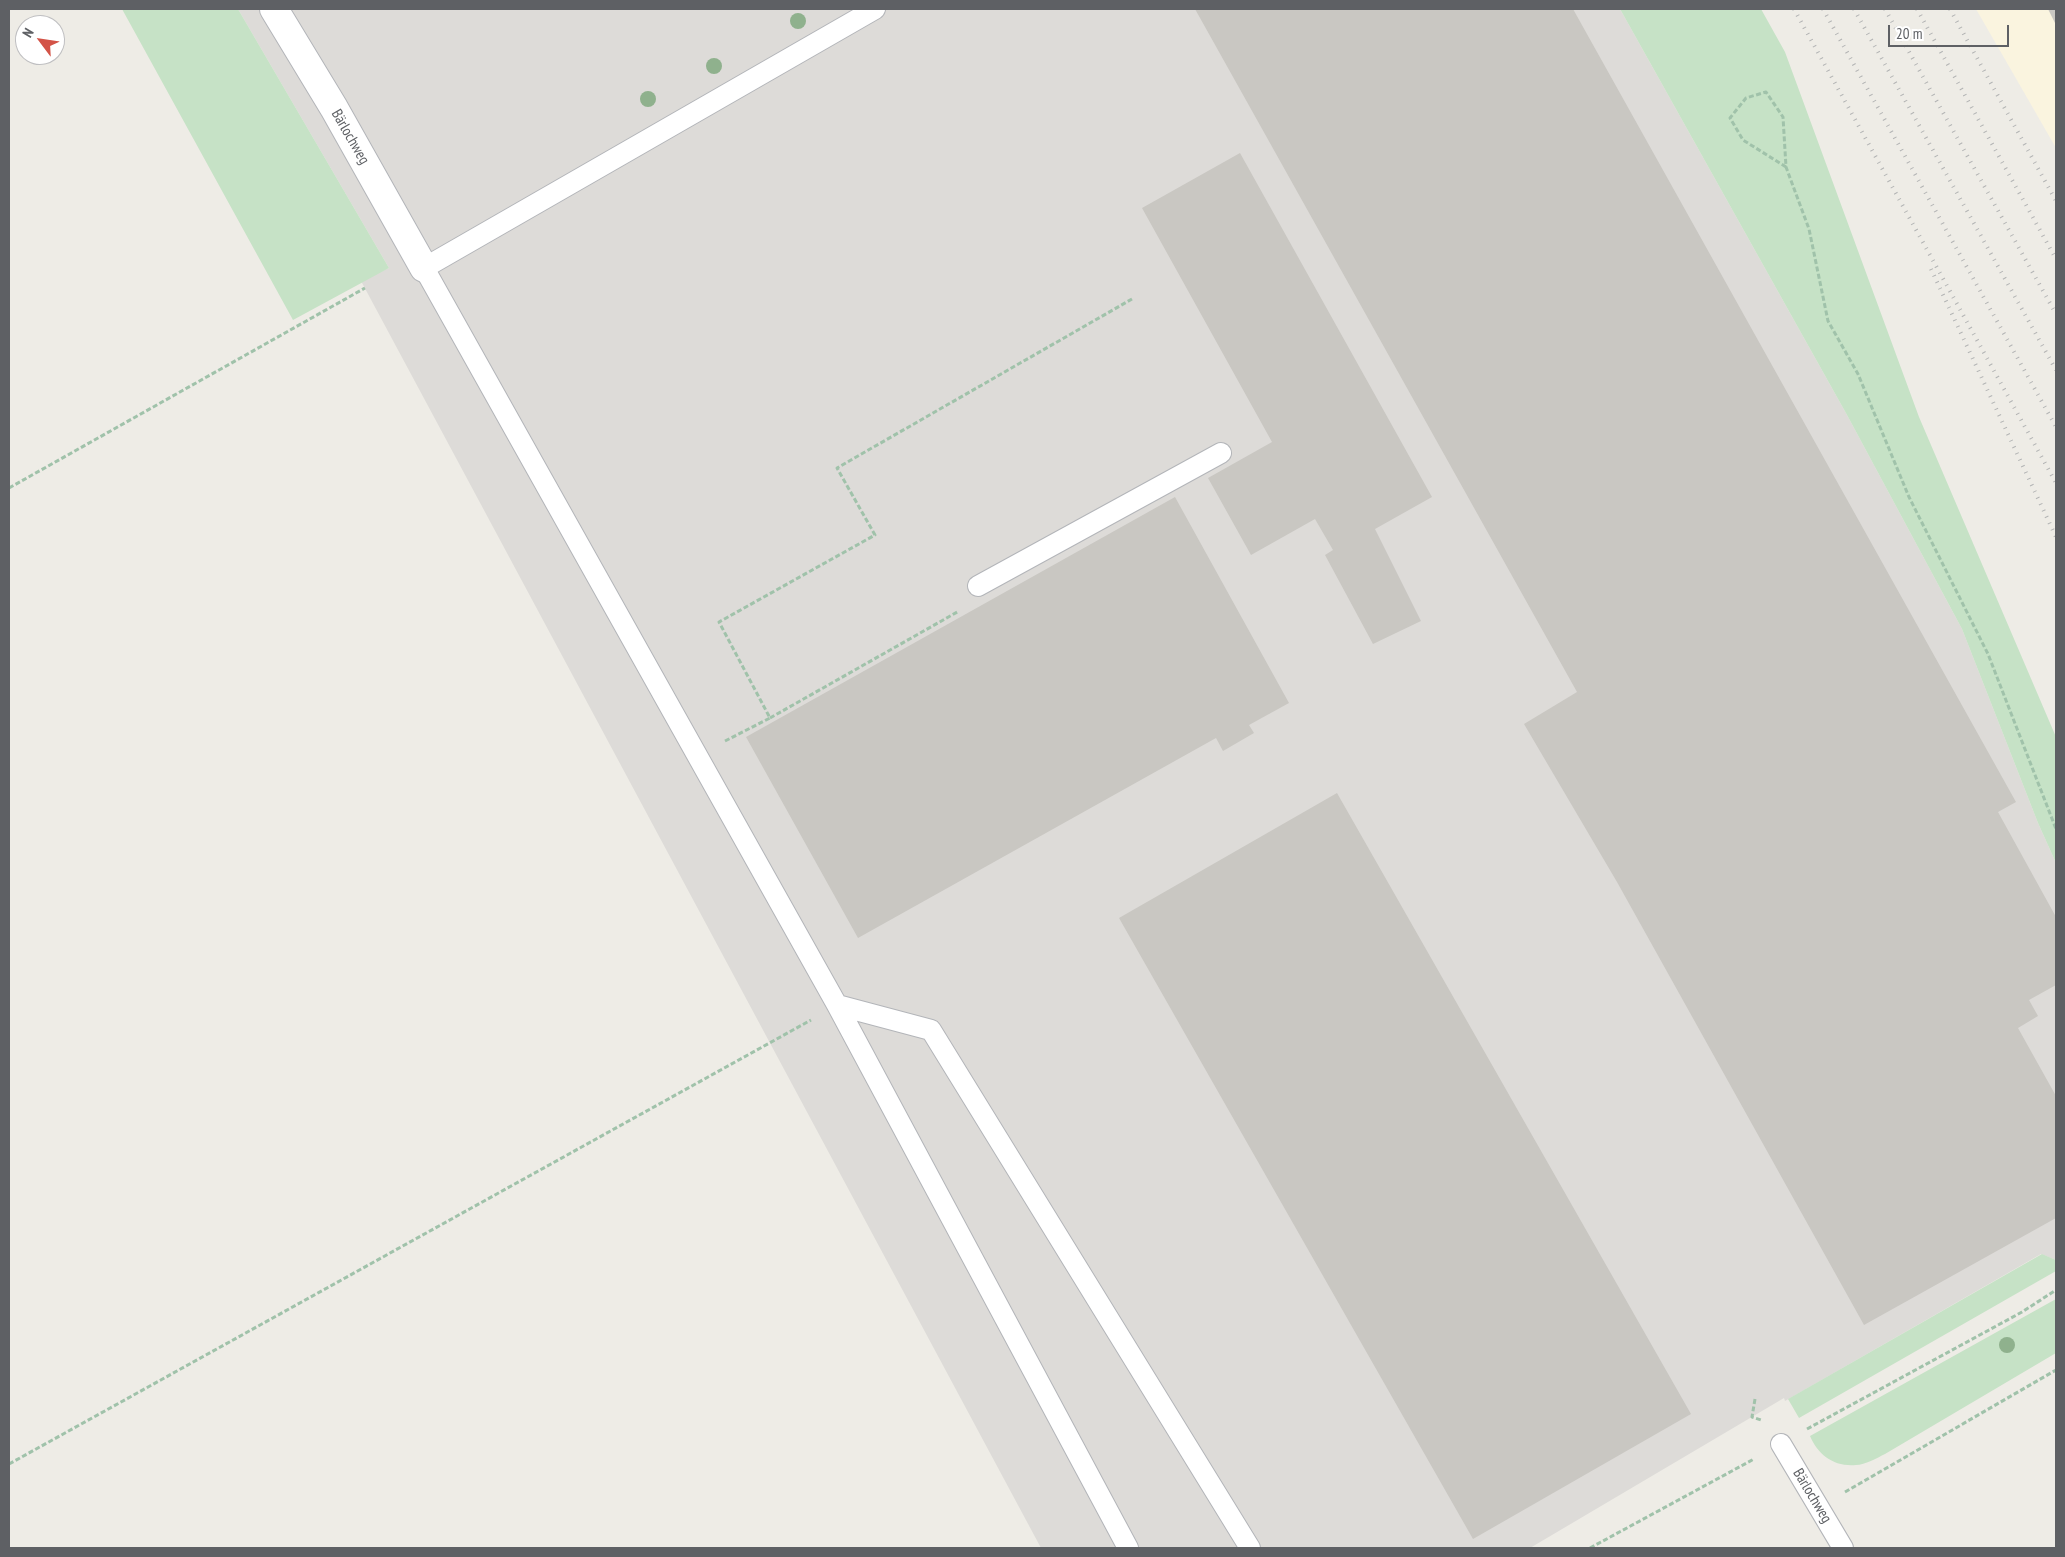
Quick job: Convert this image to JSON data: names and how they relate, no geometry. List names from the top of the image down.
{
  "streets": {
    "street": ["Bärlochweg"]
  },
  "scale_bar": "20 m",
  "north": "top left"
}
